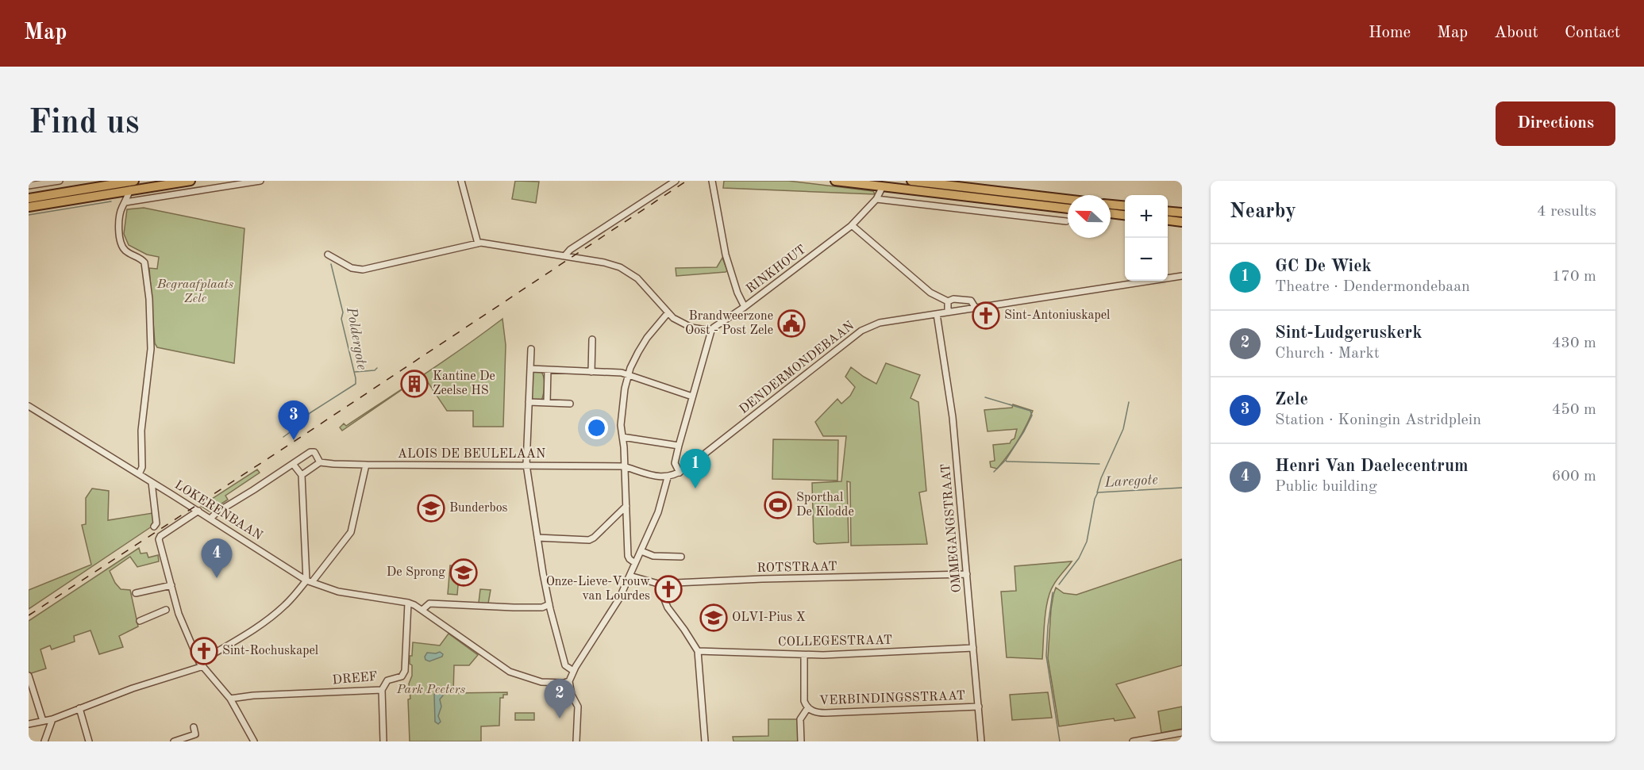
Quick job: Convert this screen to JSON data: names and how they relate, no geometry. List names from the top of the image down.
{
  "streets": {
    "street": [
      "RINKHOUT",
      "DENDERMONDEBAAN",
      "ALOIS DE BEULELAAN",
      "LOKERENBAAN",
      "OMMEGANGSTRAAT",
      "ROTSTRAAT",
      "COLLEGESTRAAT",
      "DREEF",
      "VERBINDINGSSTRAAT"
    ]
  },
  "crossings": [
    ["DENDERMONDEBAAN", "ALOIS DE BEULELAAN"],
    ["DENDERMONDEBAAN", "OMMEGANGSTRAAT"],
    ["LOKERENBAAN", "DREEF"],
    ["OMMEGANGSTRAAT", "ROTSTRAAT"],
    ["OMMEGANGSTRAAT", "COLLEGESTRAAT"],
    ["OMMEGANGSTRAAT", "VERBINDINGSSTRAAT"],
    ["COLLEGESTRAAT", "VERBINDINGSSTRAAT"]
  ],
  "water": ["Poldergote", "Laregote"],
  "parks": ["Begraafplaats Zele", "Park Peeters"],
  "places": {
    "church": ["Sint-Antoniuskapel", "Onze-Lieve-Vrouw van Lourdes", "Sint-Rochuskapel"],
    "public building": ["Brandweerzone Oost - Post Zele"],
    "building": ["Kantine De Zeelse HS"],
    "sports": ["Sporthal De Klodde"],
    "school or university": ["Bunderbos", "De Sprong", "OLVI-Pius X"]
  },
  "north": "left",
  "page": {
    "header": "Map",
    "nav": [
      "Home",
      "Map",
      "About",
      "Contact"
    ],
    "buttons": "Directions",
    "title": "Find us",
    "heading": ["Nearby", "4 results"],
    "map_buttons": ["+", "−"],
    "list": [
      {
        "mark": "1",
        "name": "GC De Wiek",
        "note": "Theatre · Dendermondebaan",
        "value": "170 m"
      },
      {
        "mark": "2",
        "name": "Sint-Ludgeruskerk",
        "note": "Church · Markt",
        "value": "430 m"
      },
      {
        "mark": "3",
        "name": "Zele",
        "note": "Station · Koningin Astridplein",
        "value": "450 m"
      },
      {
        "mark": "4",
        "name": "Henri Van Daelecentrum",
        "note": "Public building",
        "value": "600 m"
      }
    ],
    "pins": [
      "3",
      "1",
      "4",
      "2"
    ]
  }
}
